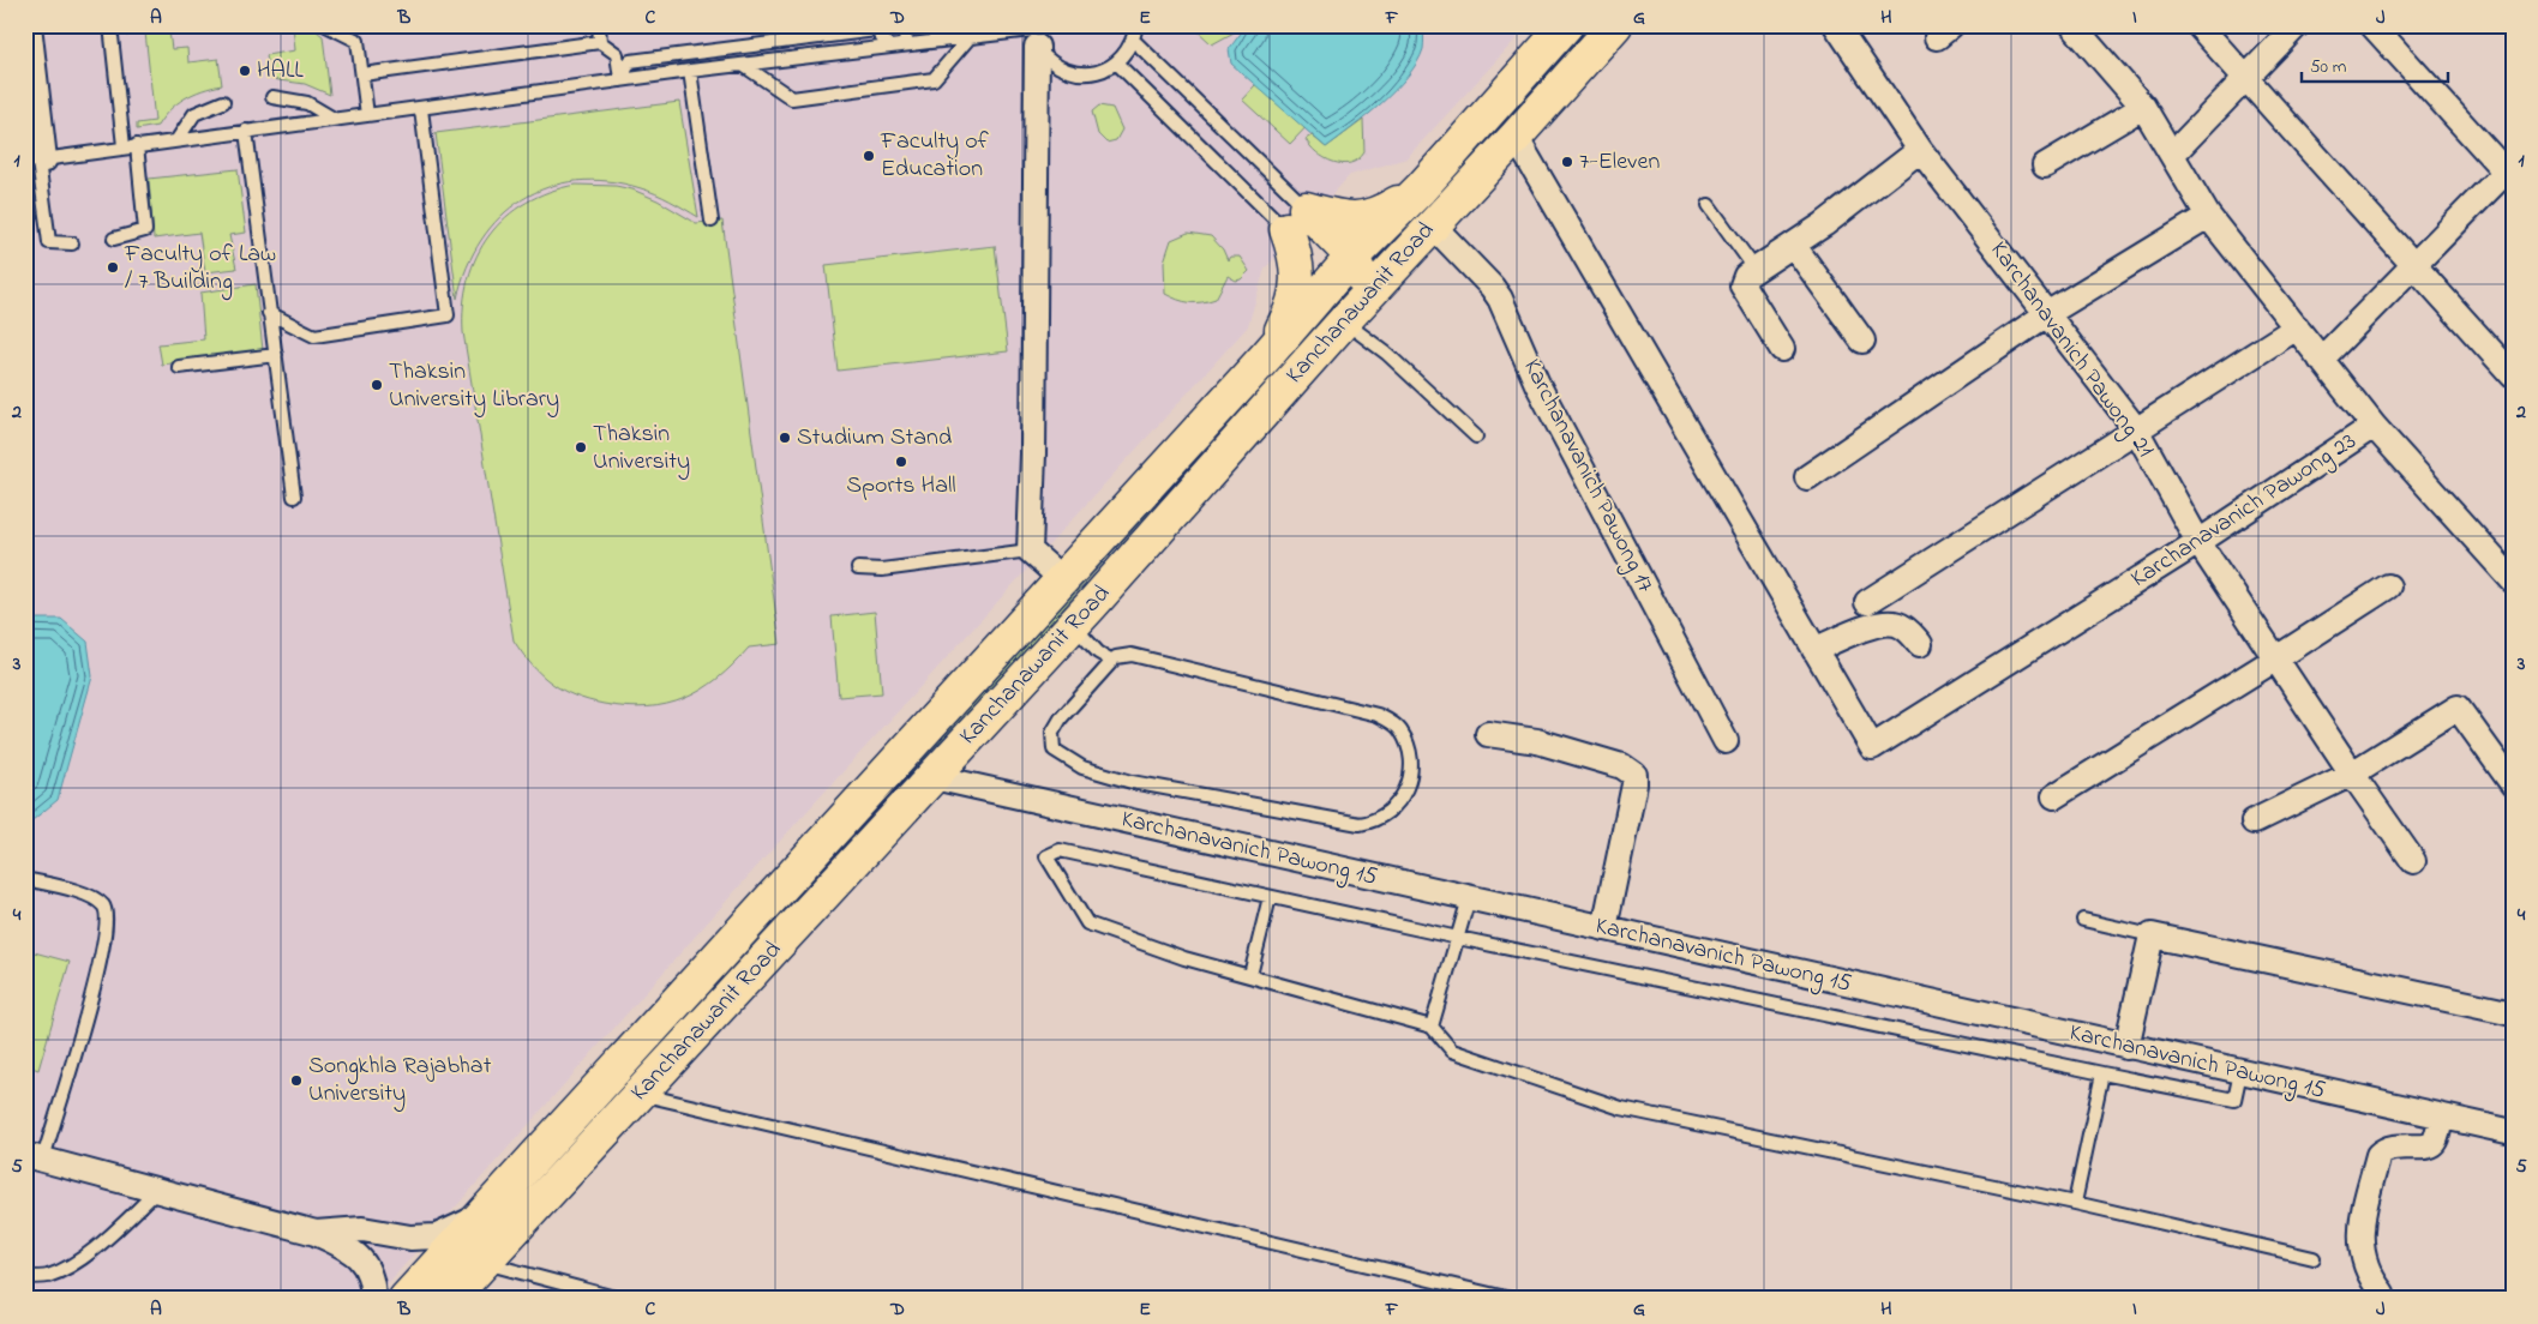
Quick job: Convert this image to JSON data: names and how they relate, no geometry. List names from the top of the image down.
{
  "streets": {
    "main road": ["Kanchanawanit Road"],
    "street": [
      "Karchanavanich Pawong 21",
      "Karchanavanich Pawong 17",
      "Karchanavanich Pawong 23",
      "Karchanavanich Pawong 15"
    ]
  },
  "crossings": [
    ["Kanchanawanit Road", "Karchanavanich Pawong 17"],
    ["Kanchanawanit Road", "Karchanavanich Pawong 15"],
    ["Karchanavanich Pawong 21", "Karchanavanich Pawong 23"]
  ],
  "places": [
    "HALL",
    "Faculty of Education",
    "7-Eleven",
    "Faculty of Law / 7 Building",
    "Thaksin University Library",
    "Studium Stand",
    "Thaksin University",
    "Sports Hall",
    "Songkhla Rajabhat University"
  ],
  "scale_bar": "50 m",
  "grid": {
    "columns": [
      "A",
      "B",
      "C",
      "D",
      "E",
      "F",
      "G",
      "H",
      "I",
      "J"
    ],
    "rows": [
      "1",
      "2",
      "3",
      "4",
      "5"
    ]
  }
}
